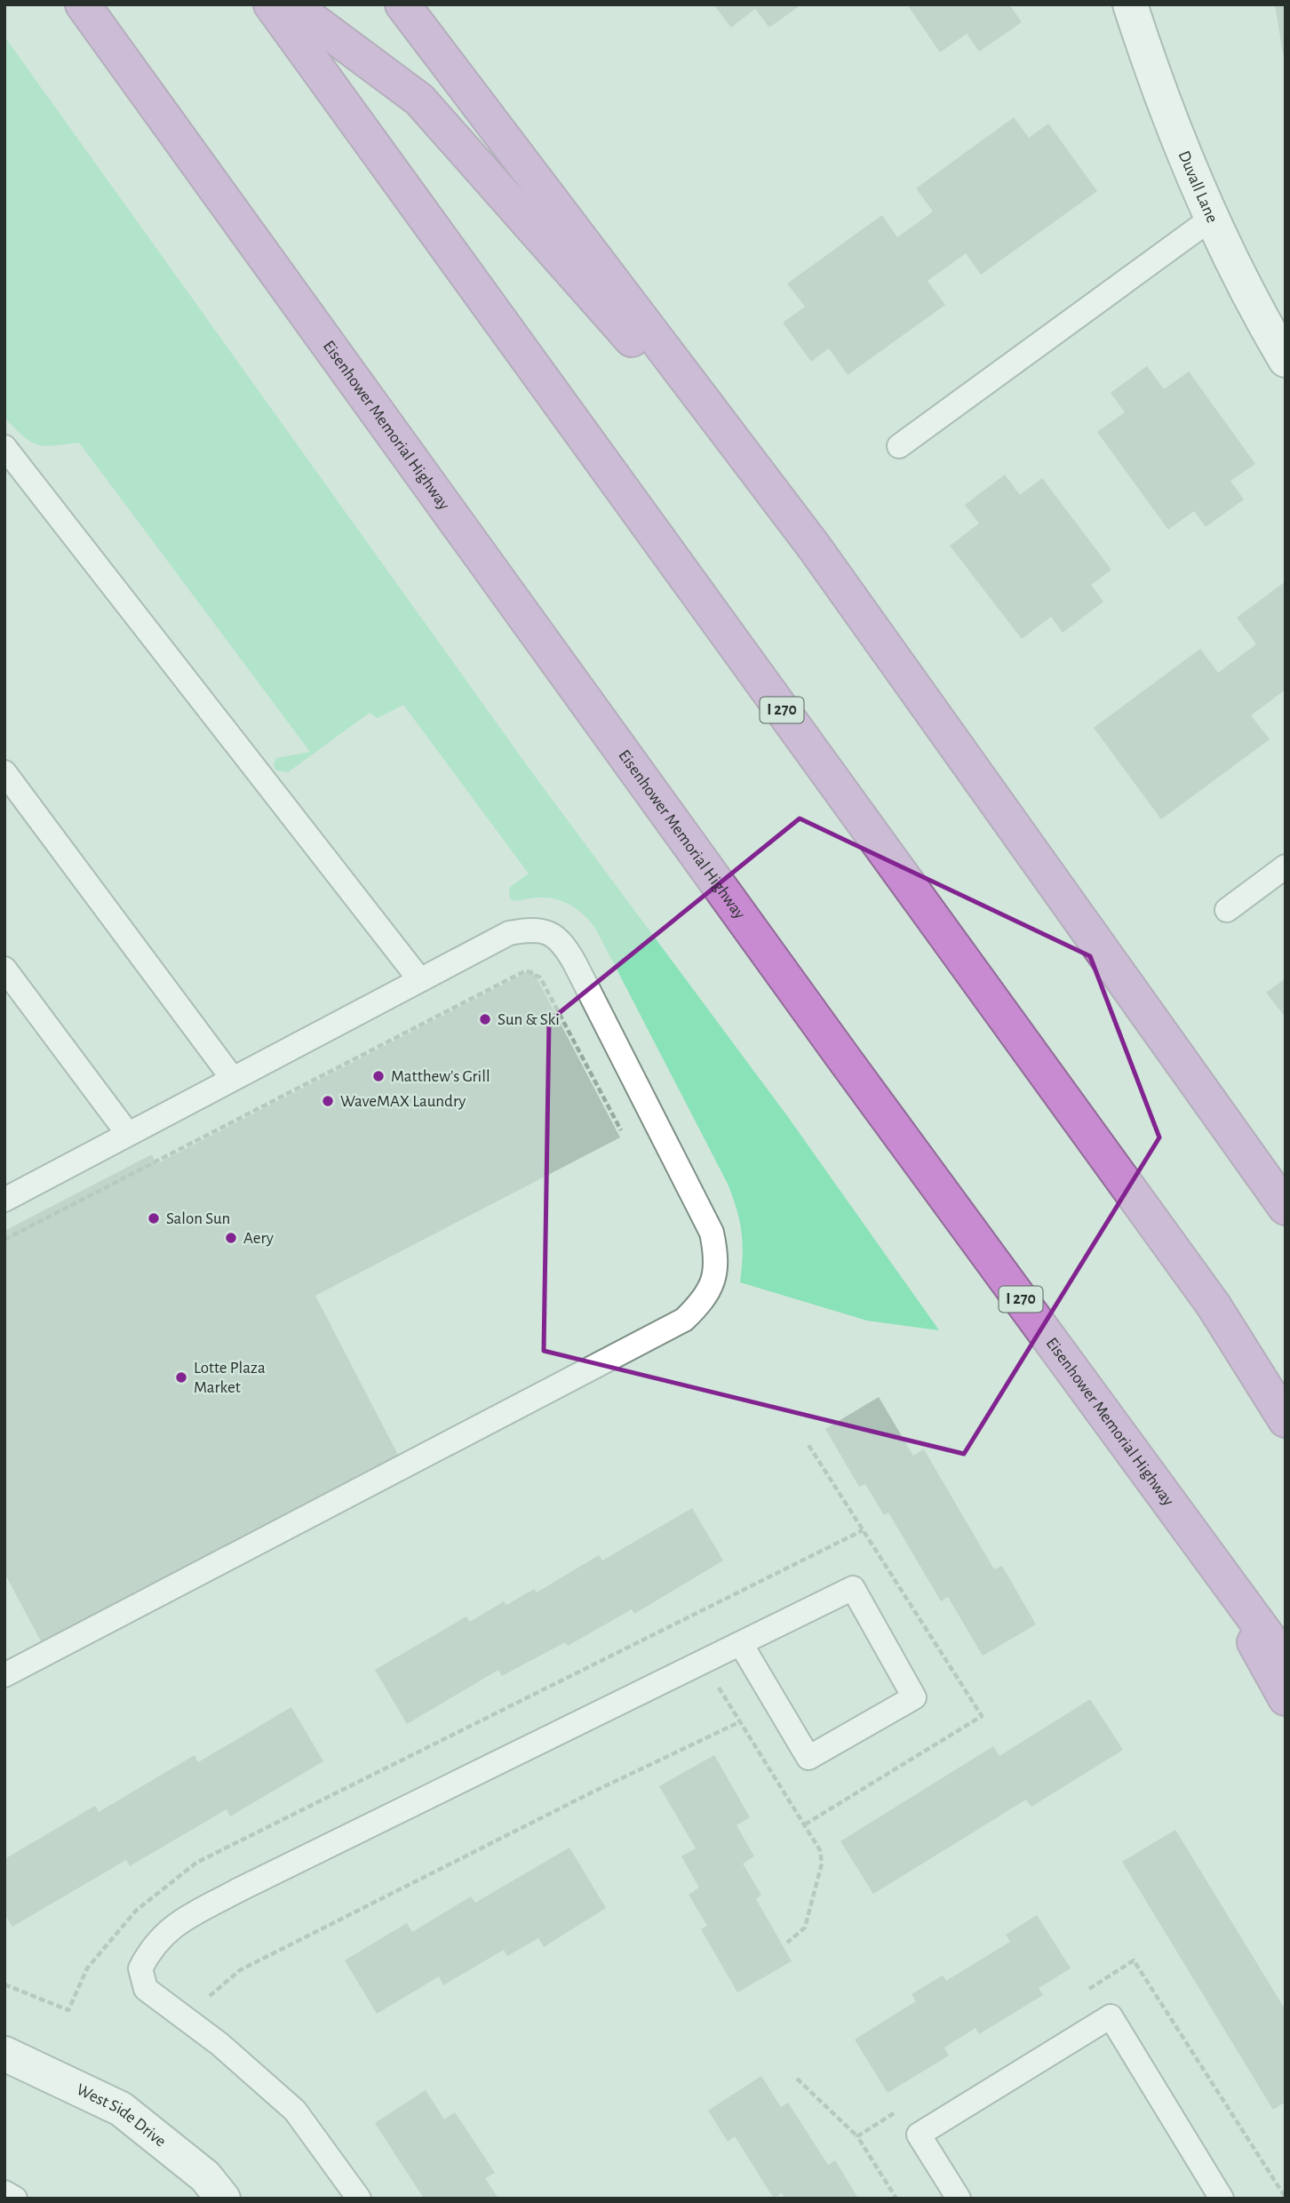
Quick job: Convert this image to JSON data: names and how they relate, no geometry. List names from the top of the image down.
{
  "streets": {
    "highway": ["Eisenhower Memorial Highway", "I 270"],
    "street": ["Duvall Lane", "West Side Drive"]
  },
  "places": [
    "Sun & Ski",
    "Matthew's Grill",
    "WaveMAX Laundry",
    "Salon Sun",
    "Aery",
    "Lotte Plaza Market"
  ]
}
